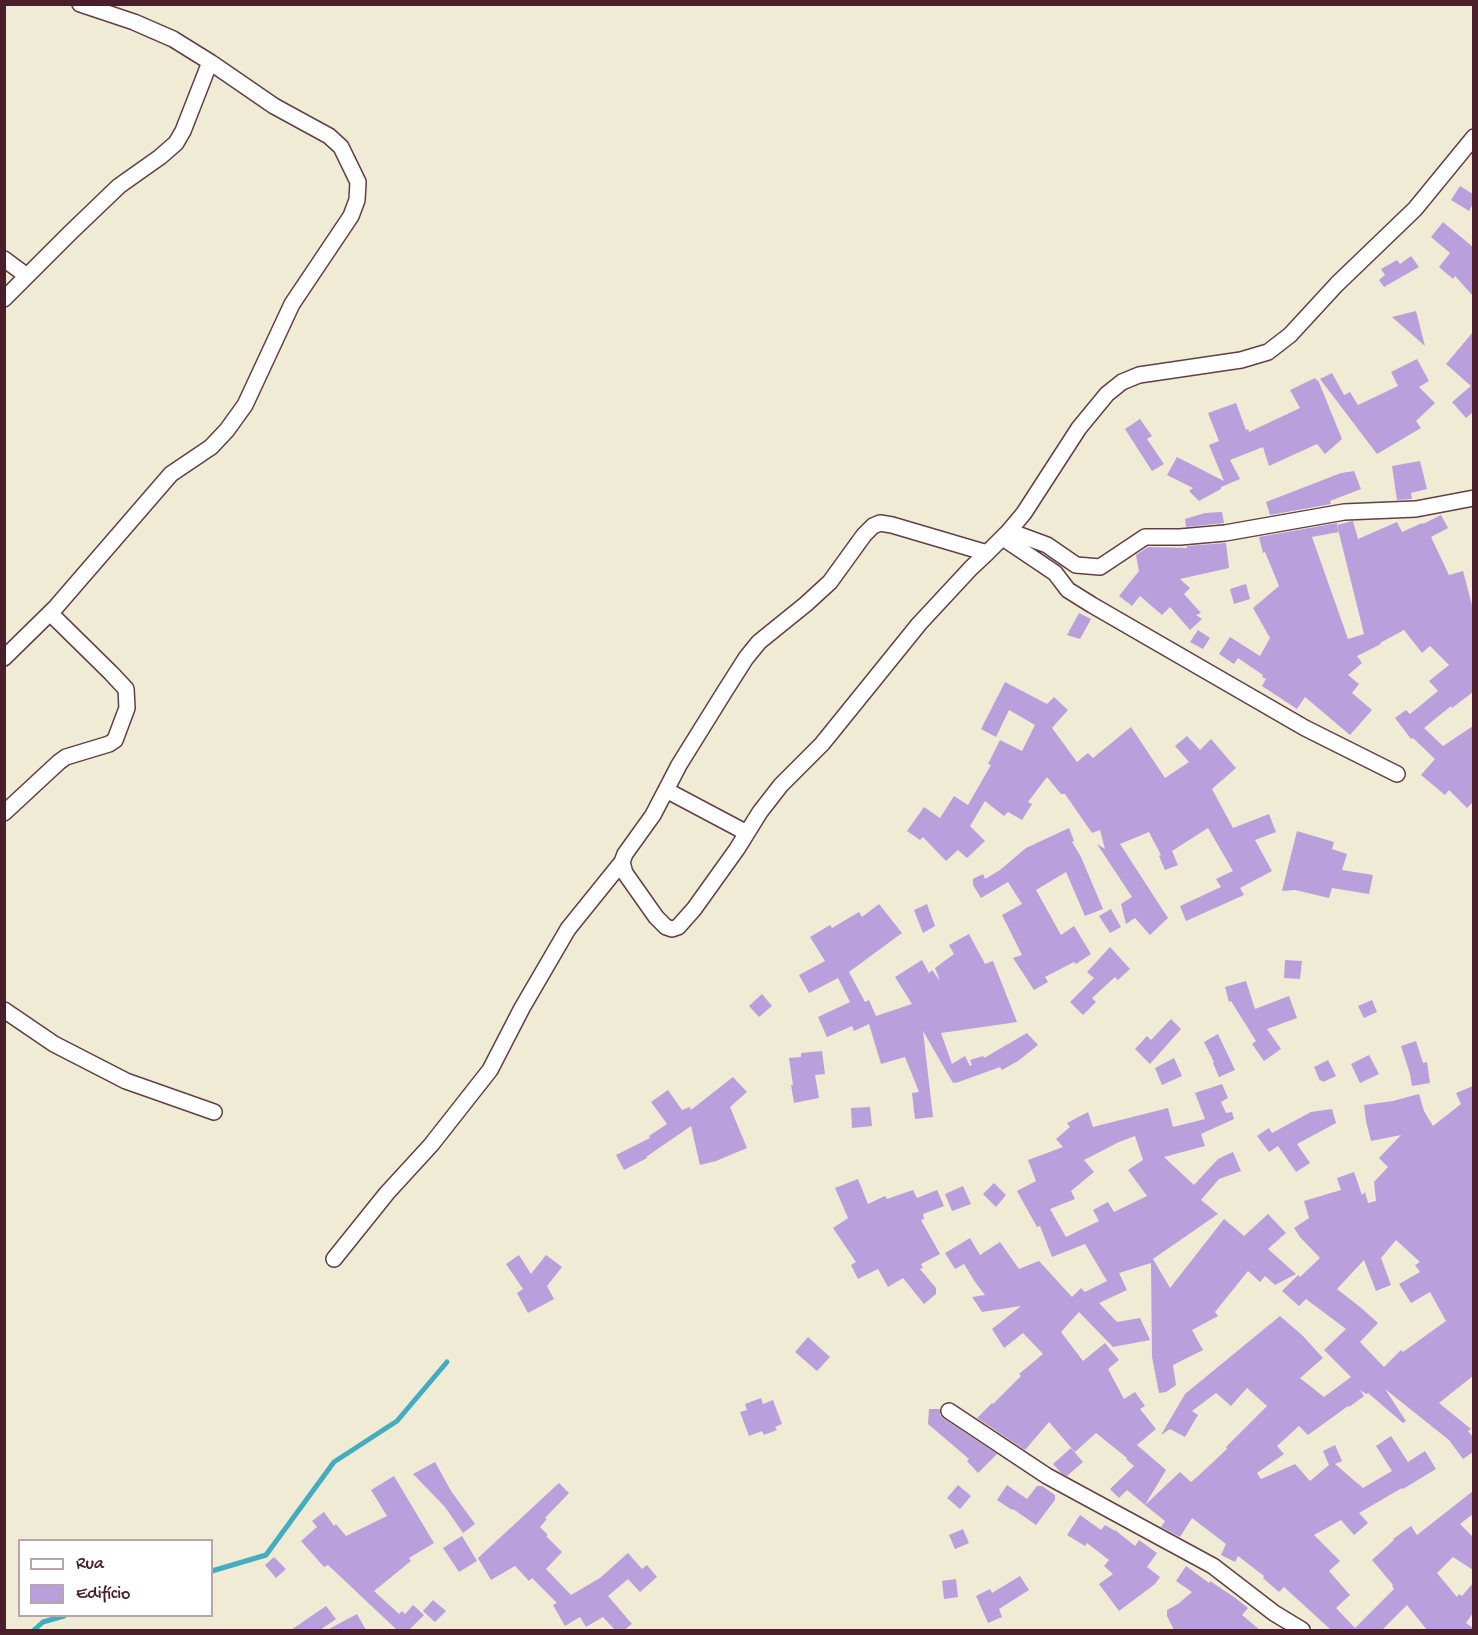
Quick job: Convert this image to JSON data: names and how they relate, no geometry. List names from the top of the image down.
{
  "legend": ["Rua", "Edifício"]
}
